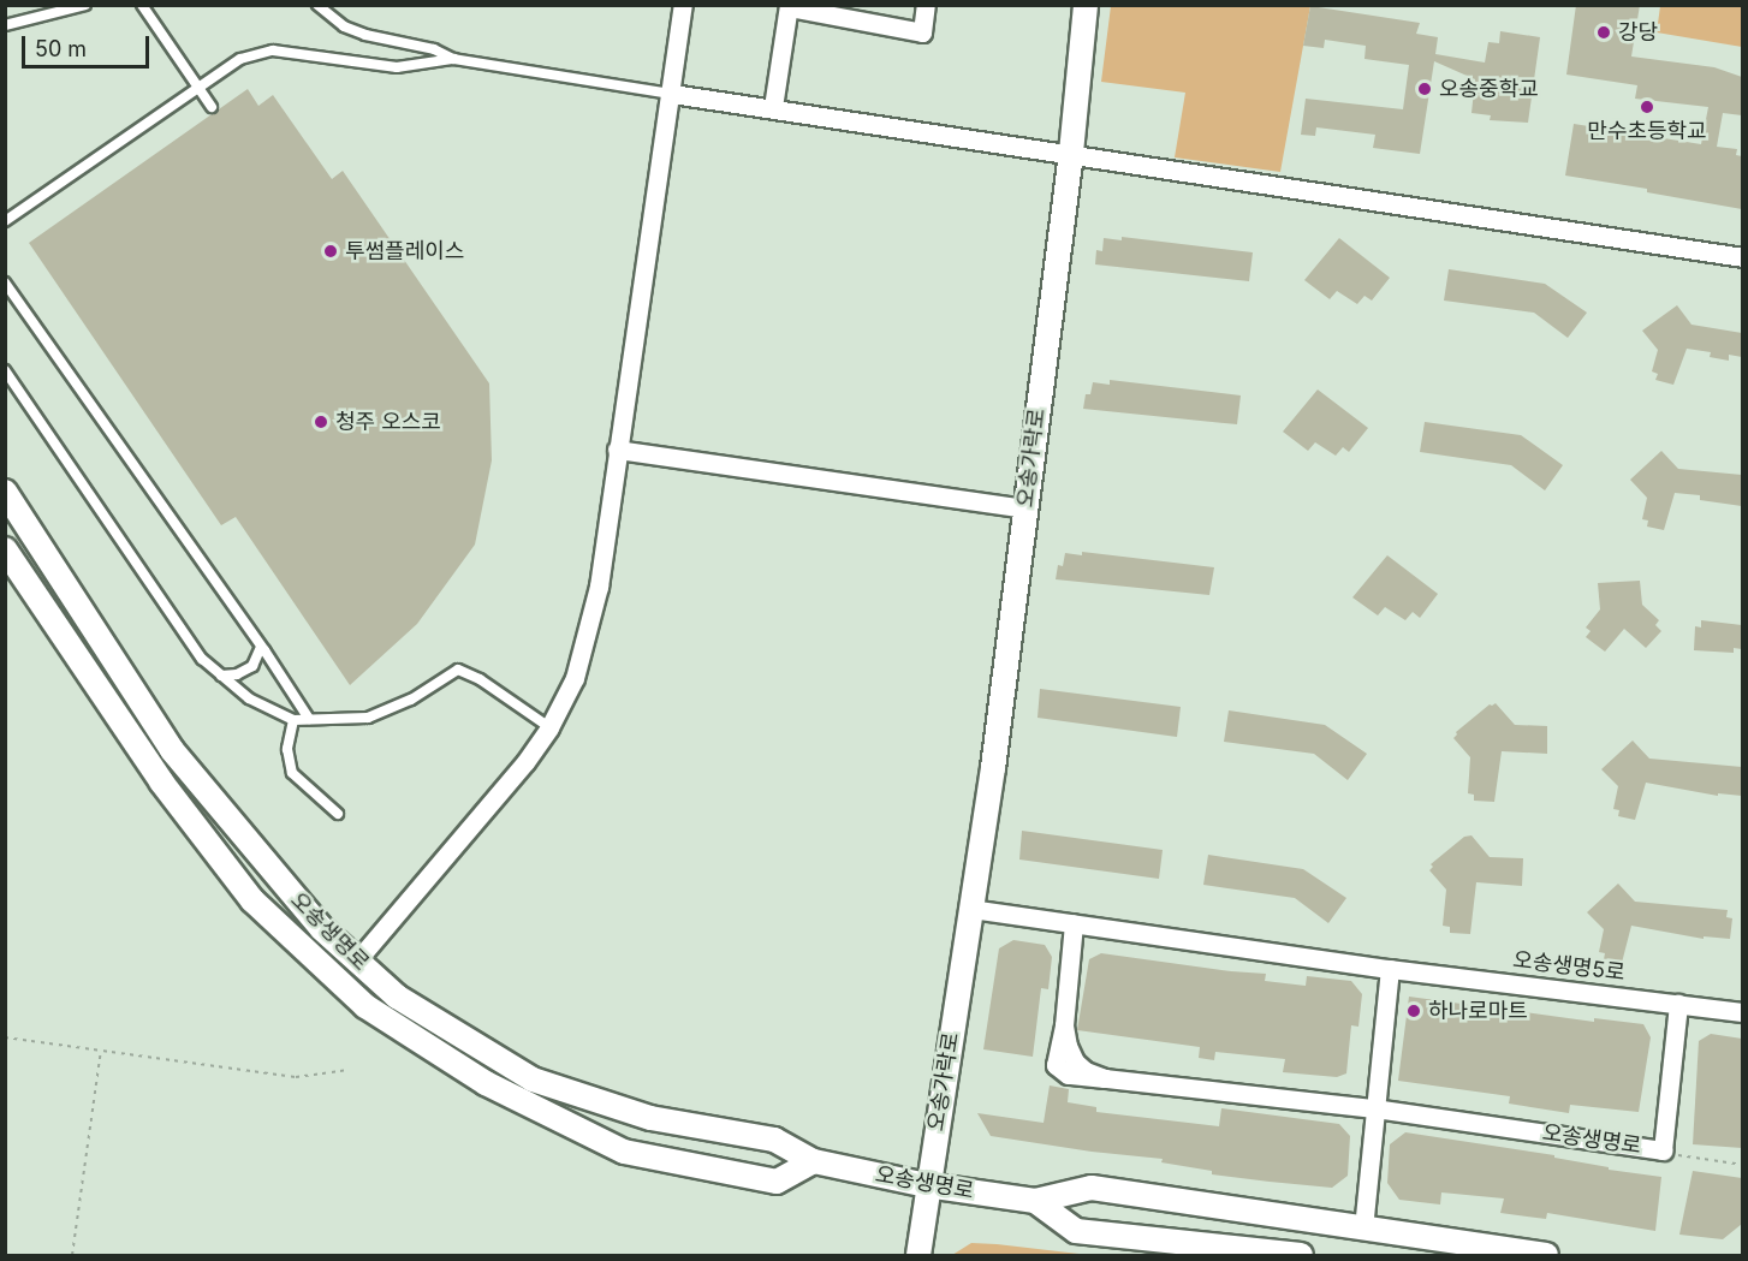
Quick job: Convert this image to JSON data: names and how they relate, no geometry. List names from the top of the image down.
{
  "streets": {
    "street": ["오송가락로", "오송생명로", "오송생명5로"]
  },
  "crossings": [
    ["오송가락로", "오송생명로"],
    ["오송생명로", "오송생명5로"]
  ],
  "places": [
    "강당",
    "오송중학교",
    "만수초등학교",
    "투썸플레이스",
    "청주 오스코",
    "하나로마트"
  ],
  "scale_bar": "50 m"
}
